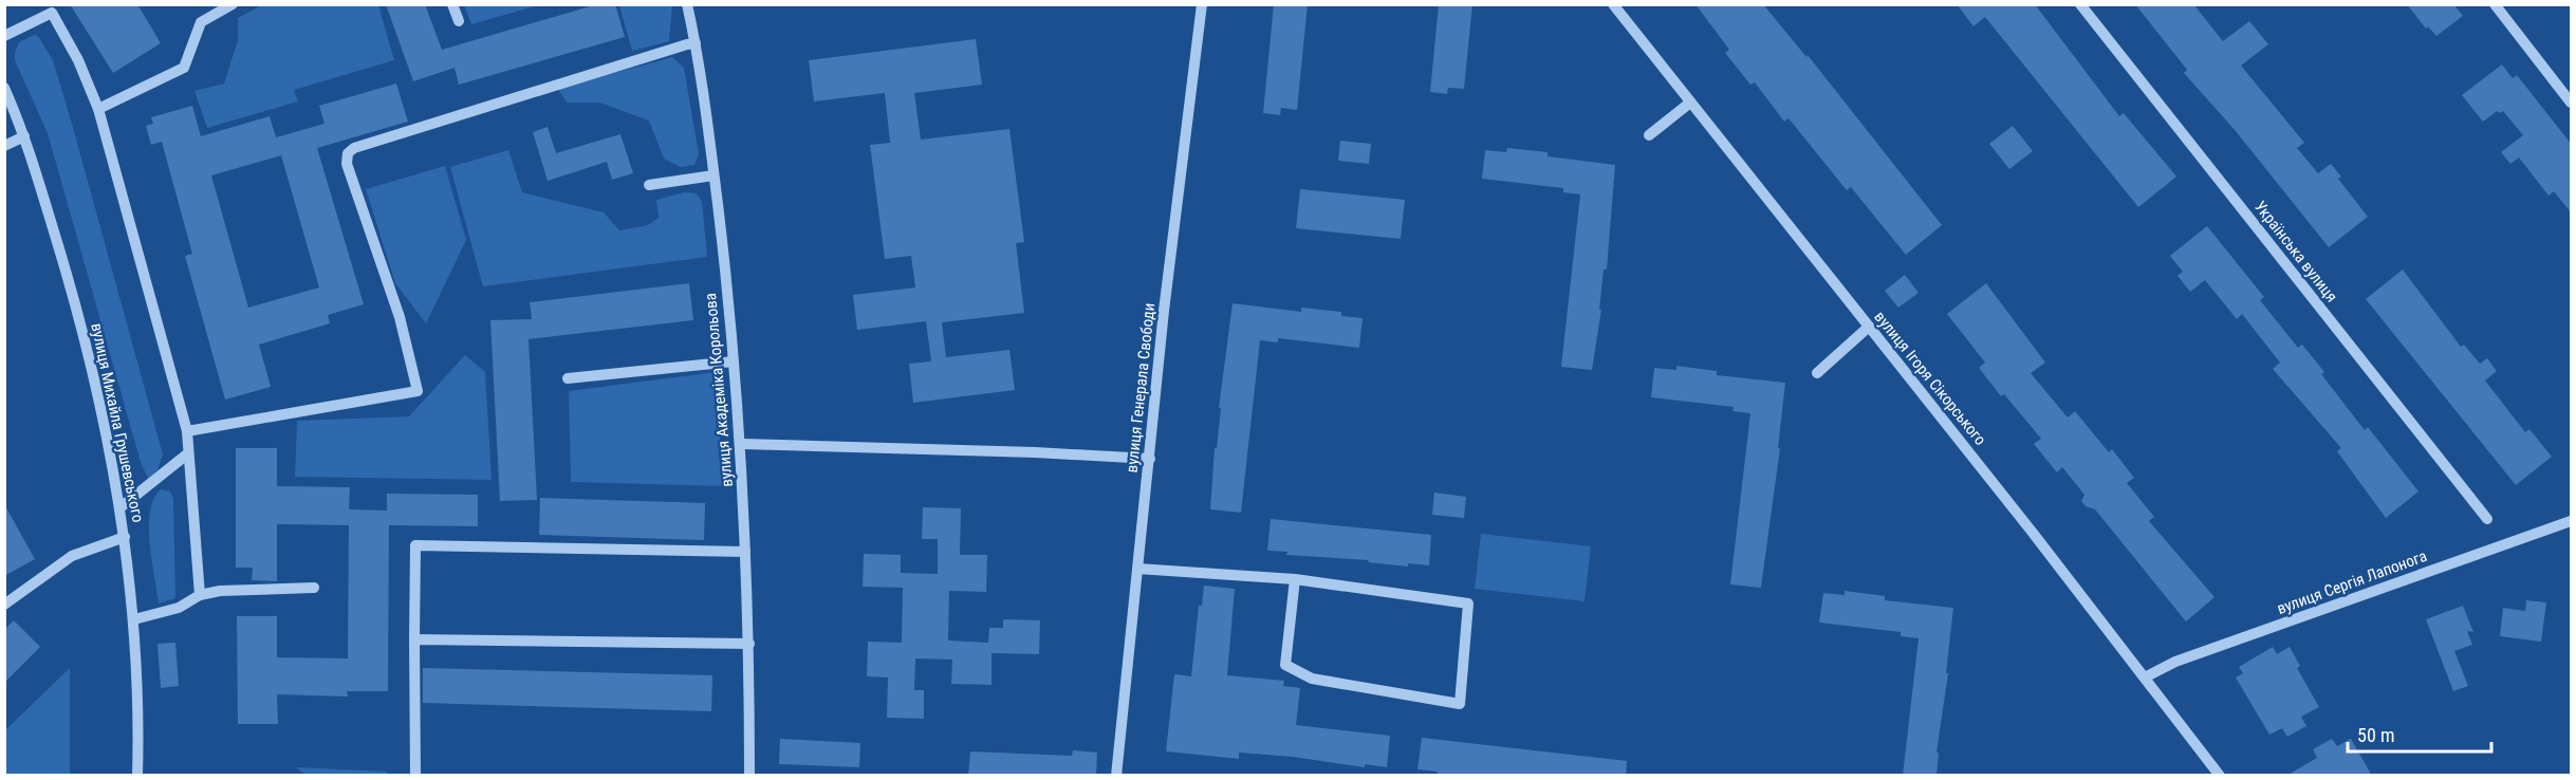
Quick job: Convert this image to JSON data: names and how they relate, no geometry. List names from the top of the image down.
{
  "streets": {
    "street": [
      "Українська вулиця",
      "вулиця Ігоря Сікорського",
      "вулиця Генерала Свободи",
      "вулиця Академіка Корольова",
      "вулиця Михайла Грушевського",
      "вулиця Сергія Лапонога"
    ]
  },
  "crossings": [
    ["вулиця Ігоря Сікорського", "вулиця Сергія Лапонога"]
  ],
  "scale_bar": "50 m"
}
